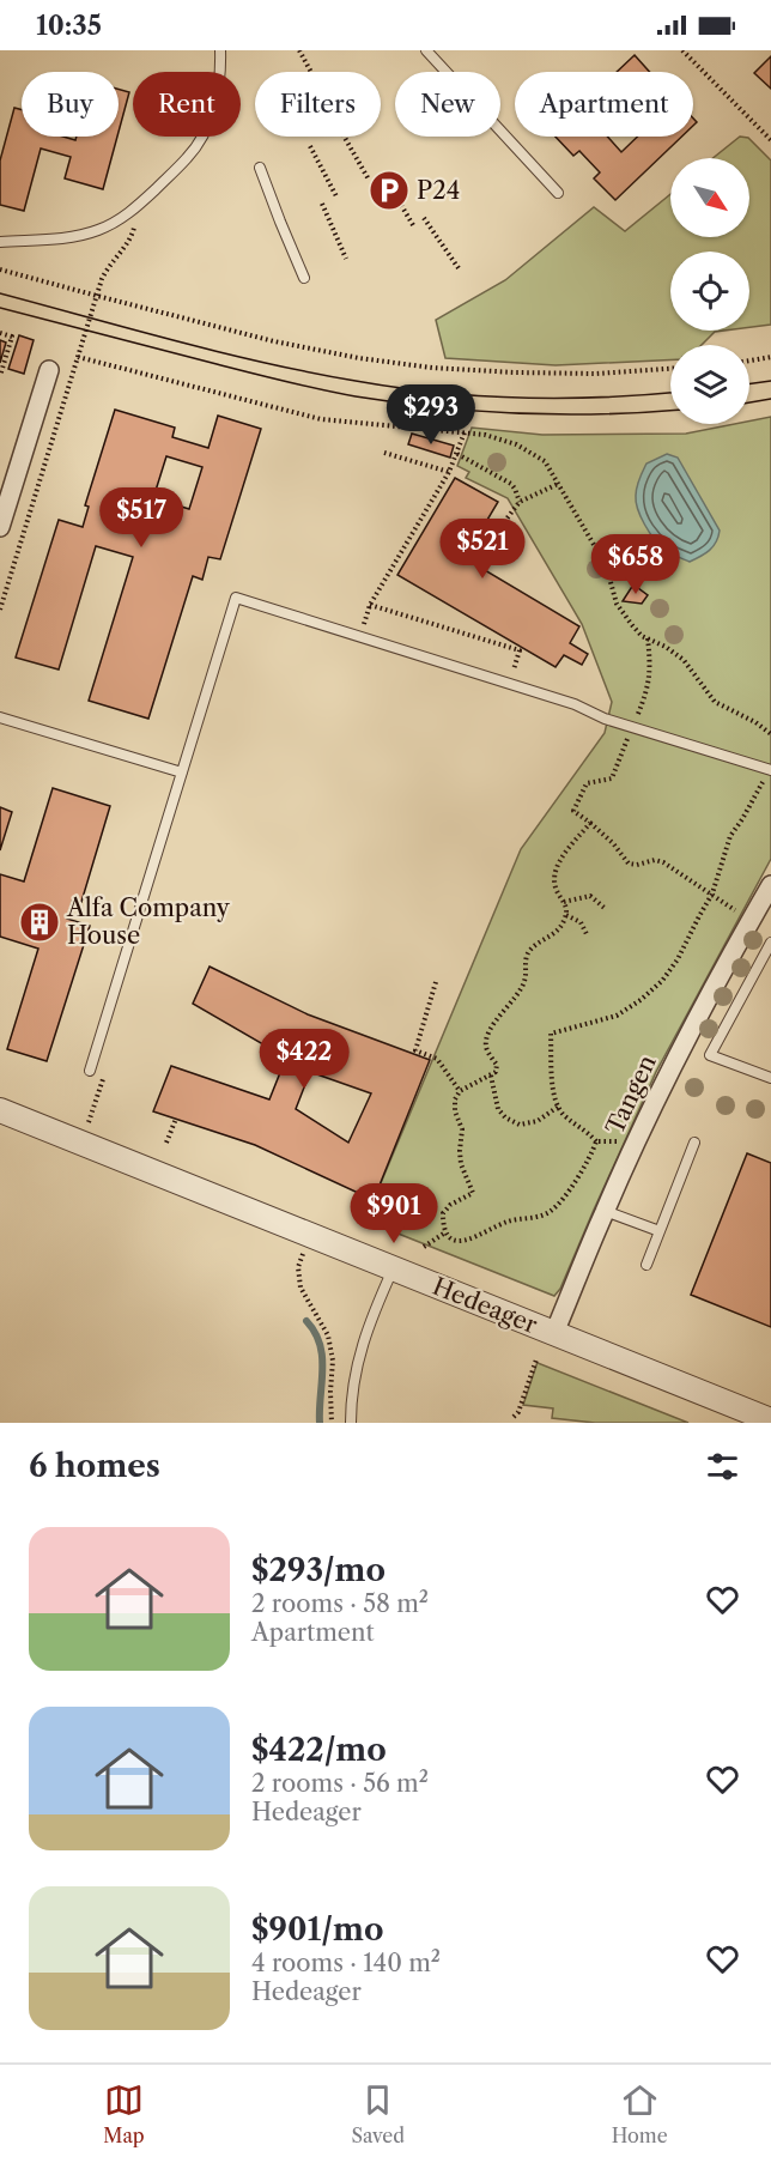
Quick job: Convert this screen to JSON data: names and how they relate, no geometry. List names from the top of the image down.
{
  "streets": {
    "street": ["Tangen", "Hedeager"]
  },
  "crossings": [
    ["Tangen", "Hedeager"]
  ],
  "places": {
    "parking": ["P24"],
    "building": ["Alfa Company House"]
  },
  "north": "bottom right",
  "page": {
    "status": "10:35",
    "chip": [
      "Buy",
      "Rent",
      "Filters",
      "New",
      "Apartment"
    ],
    "price": [
      "$293",
      "$517",
      "$521",
      "$658",
      "$422",
      "$901"
    ],
    "heading": "6 homes",
    "list": [
      {
        "name": "$293/mo",
        "note": "2 rooms · 58 m² · Apartment"
      },
      {
        "name": "$422/mo",
        "note": "2 rooms · 56 m² · Hedeager"
      },
      {
        "name": "$901/mo",
        "note": "4 rooms · 140 m² · Hedeager"
      }
    ],
    "tabs": ["Map", "Saved", "Home"]
  }
}
